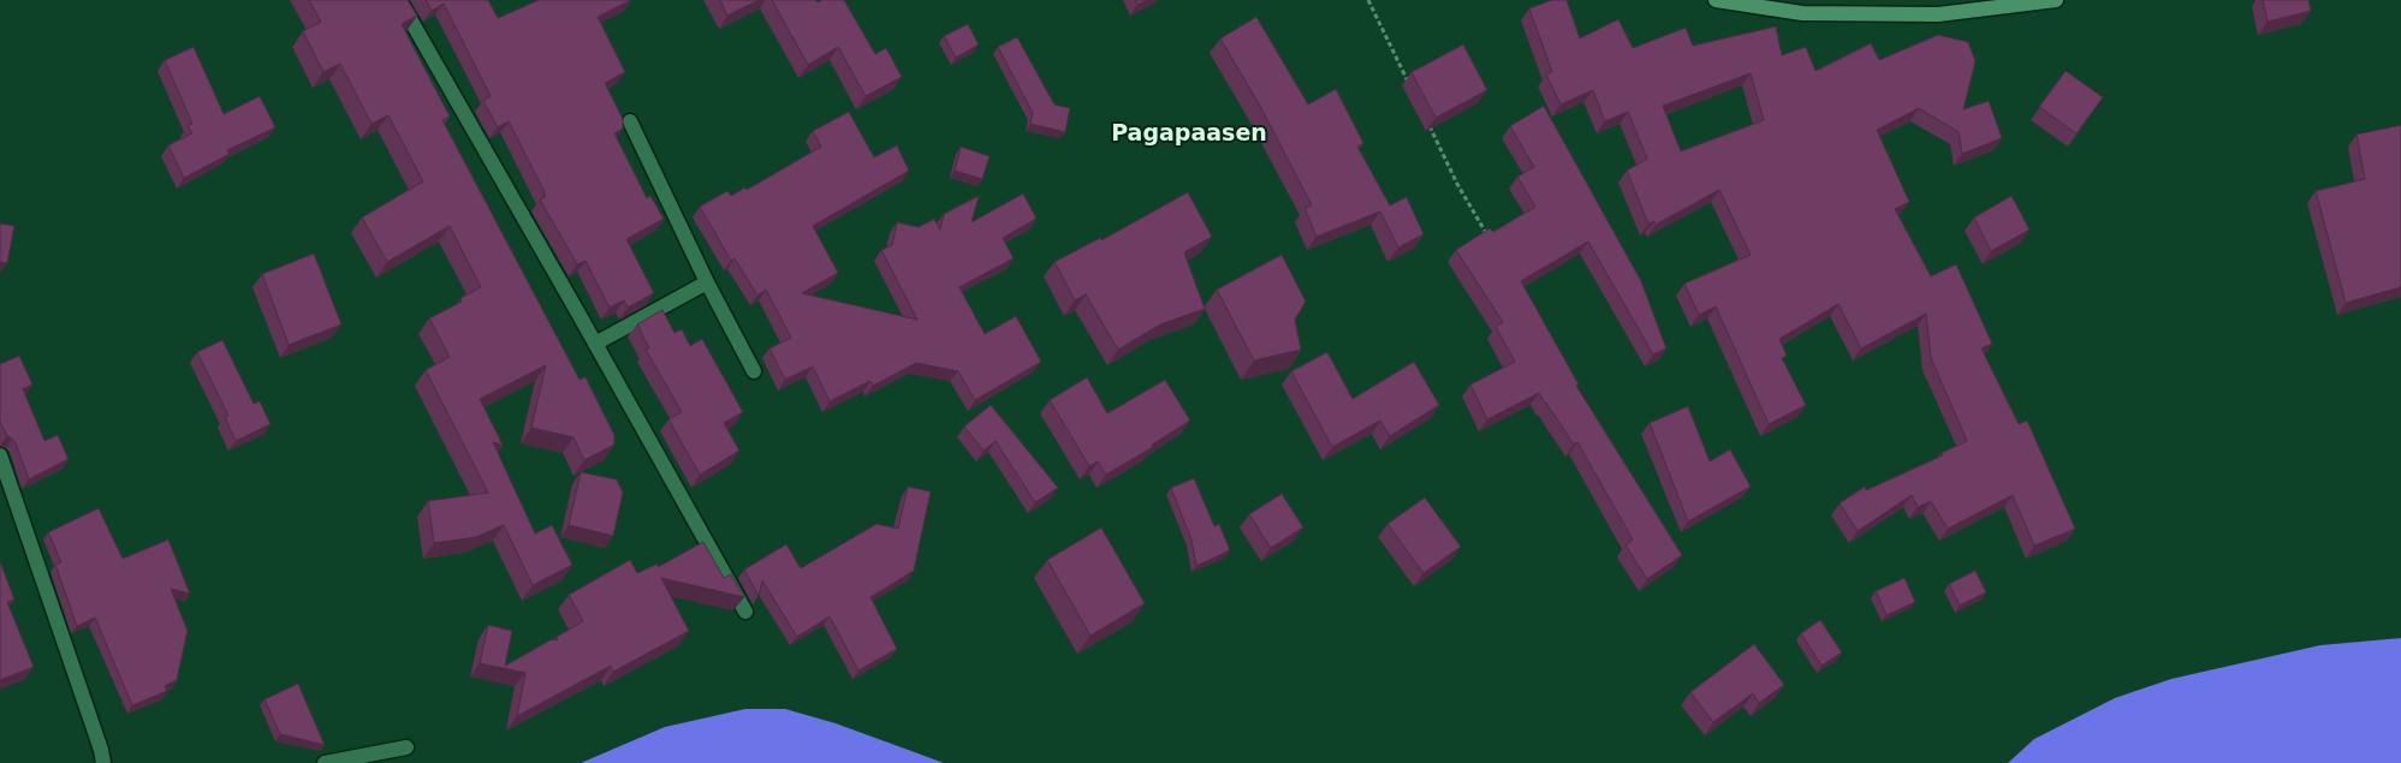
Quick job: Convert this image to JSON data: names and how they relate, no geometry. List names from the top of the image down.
{
  "districts": ["Pagapaasen"]
}
